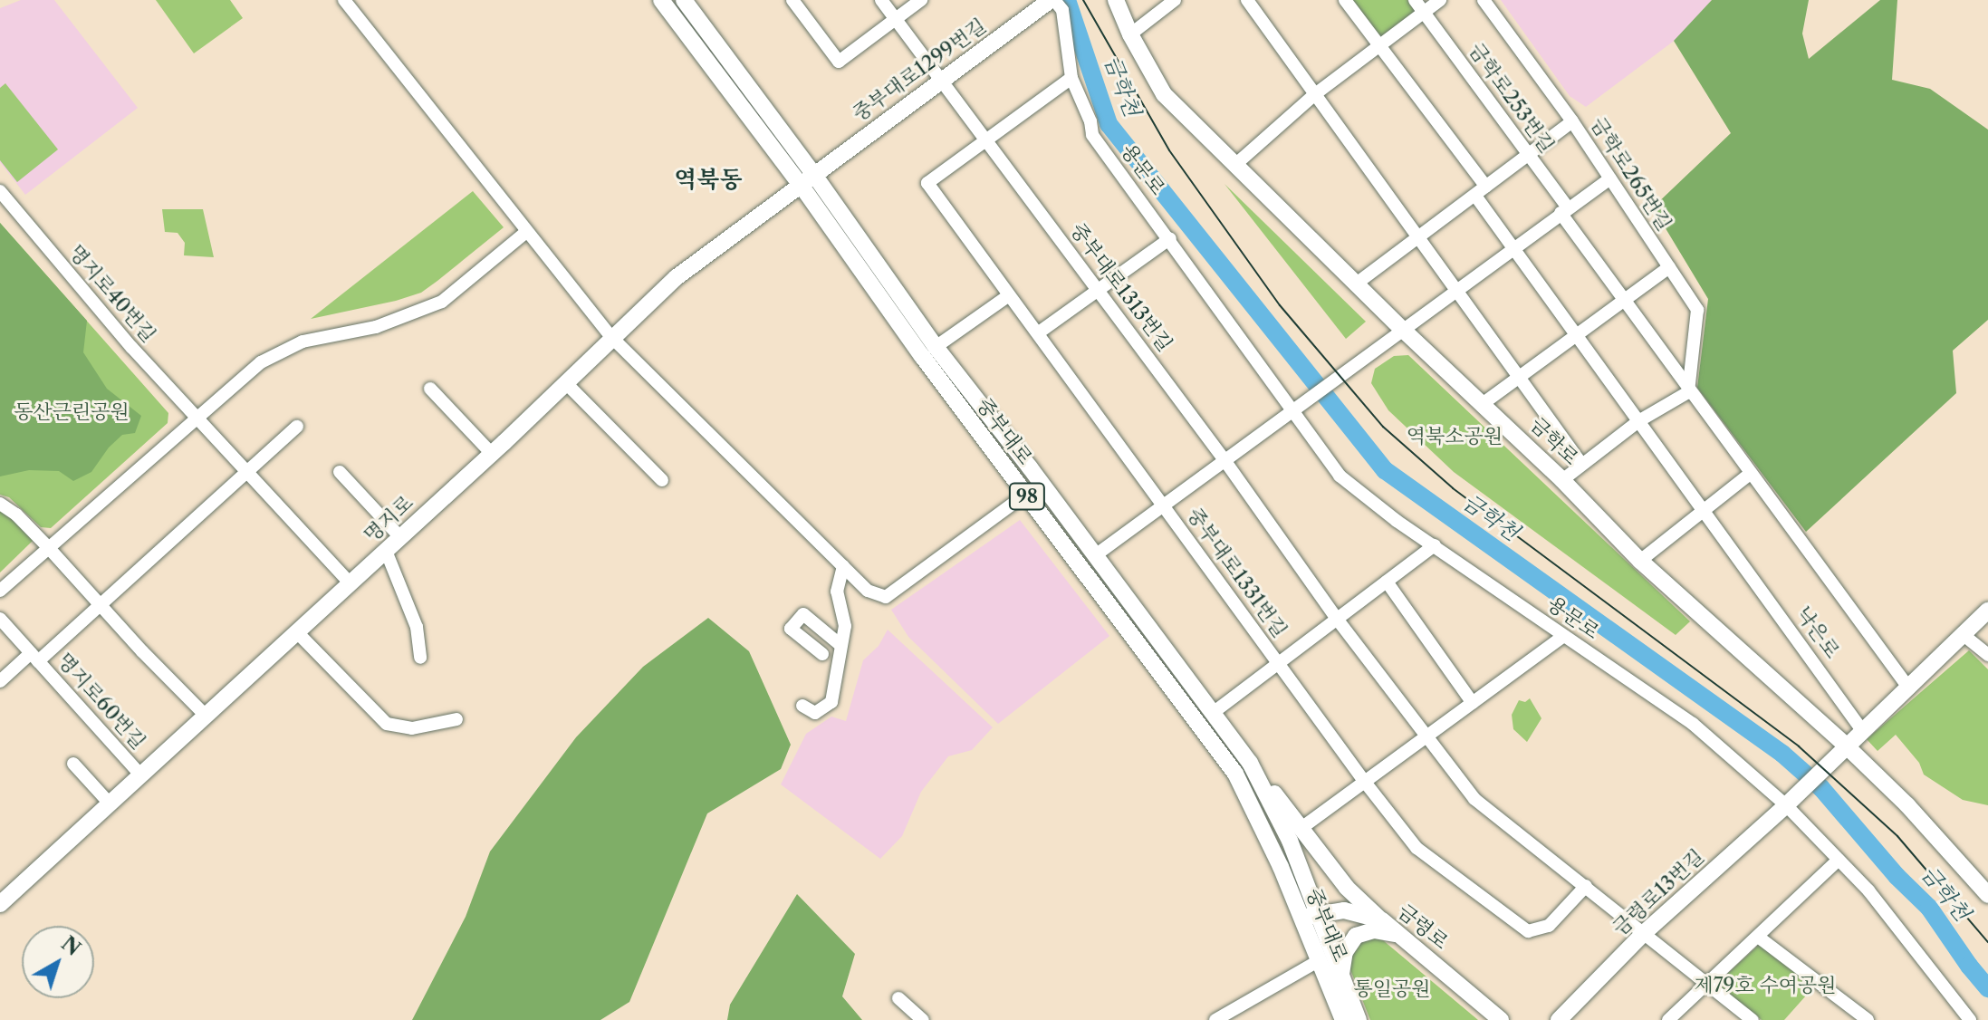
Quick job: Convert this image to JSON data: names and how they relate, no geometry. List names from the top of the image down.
{
  "streets": {
    "main road": [
      "중부대로1299번길",
      "중부대로",
      "금학로",
      "98",
      "명지로",
      "금령로13번길",
      "금령로"
    ],
    "street": [
      "금학로253번길",
      "용문로",
      "금학로265번길",
      "중부대로1313번길",
      "명지로40번길",
      "중부대로1331번길",
      "낙은로",
      "명지로60번길"
    ]
  },
  "crossings": [
    ["중부대로1299번길", "용문로"],
    ["중부대로1299번길", "중부대로1313번길"],
    ["중부대로1299번길", "중부대로"],
    ["중부대로1299번길", "명지로"],
    ["금학로253번길", "금학로265번길"],
    ["금학로253번길", "중부대로1331번길"],
    ["금학로253번길", "낙은로"],
    ["용문로", "중부대로1331번길"],
    ["용문로", "금령로13번길"],
    ["금학로265번길", "금학로"],
    ["금학로265번길", "중부대로1331번길"],
    ["금학로265번길", "낙은로"],
    ["중부대로1313번길", "중부대로1331번길"],
    ["명지로40번길", "명지로"],
    ["중부대로", "명지로"],
    ["중부대로", "중부대로1331번길"],
    ["중부대로", "금령로"],
    ["금학로", "중부대로1331번길"],
    ["금학로", "금령로13번길"],
    ["명지로", "명지로60번길"],
    ["중부대로1331번길", "낙은로"]
  ],
  "districts": ["역북동"],
  "water": ["금학천"],
  "parks": [
    "동산근린공원",
    "역북소공원",
    "제79호 수여공원",
    "통일공원"
  ],
  "north": "top right"
}
